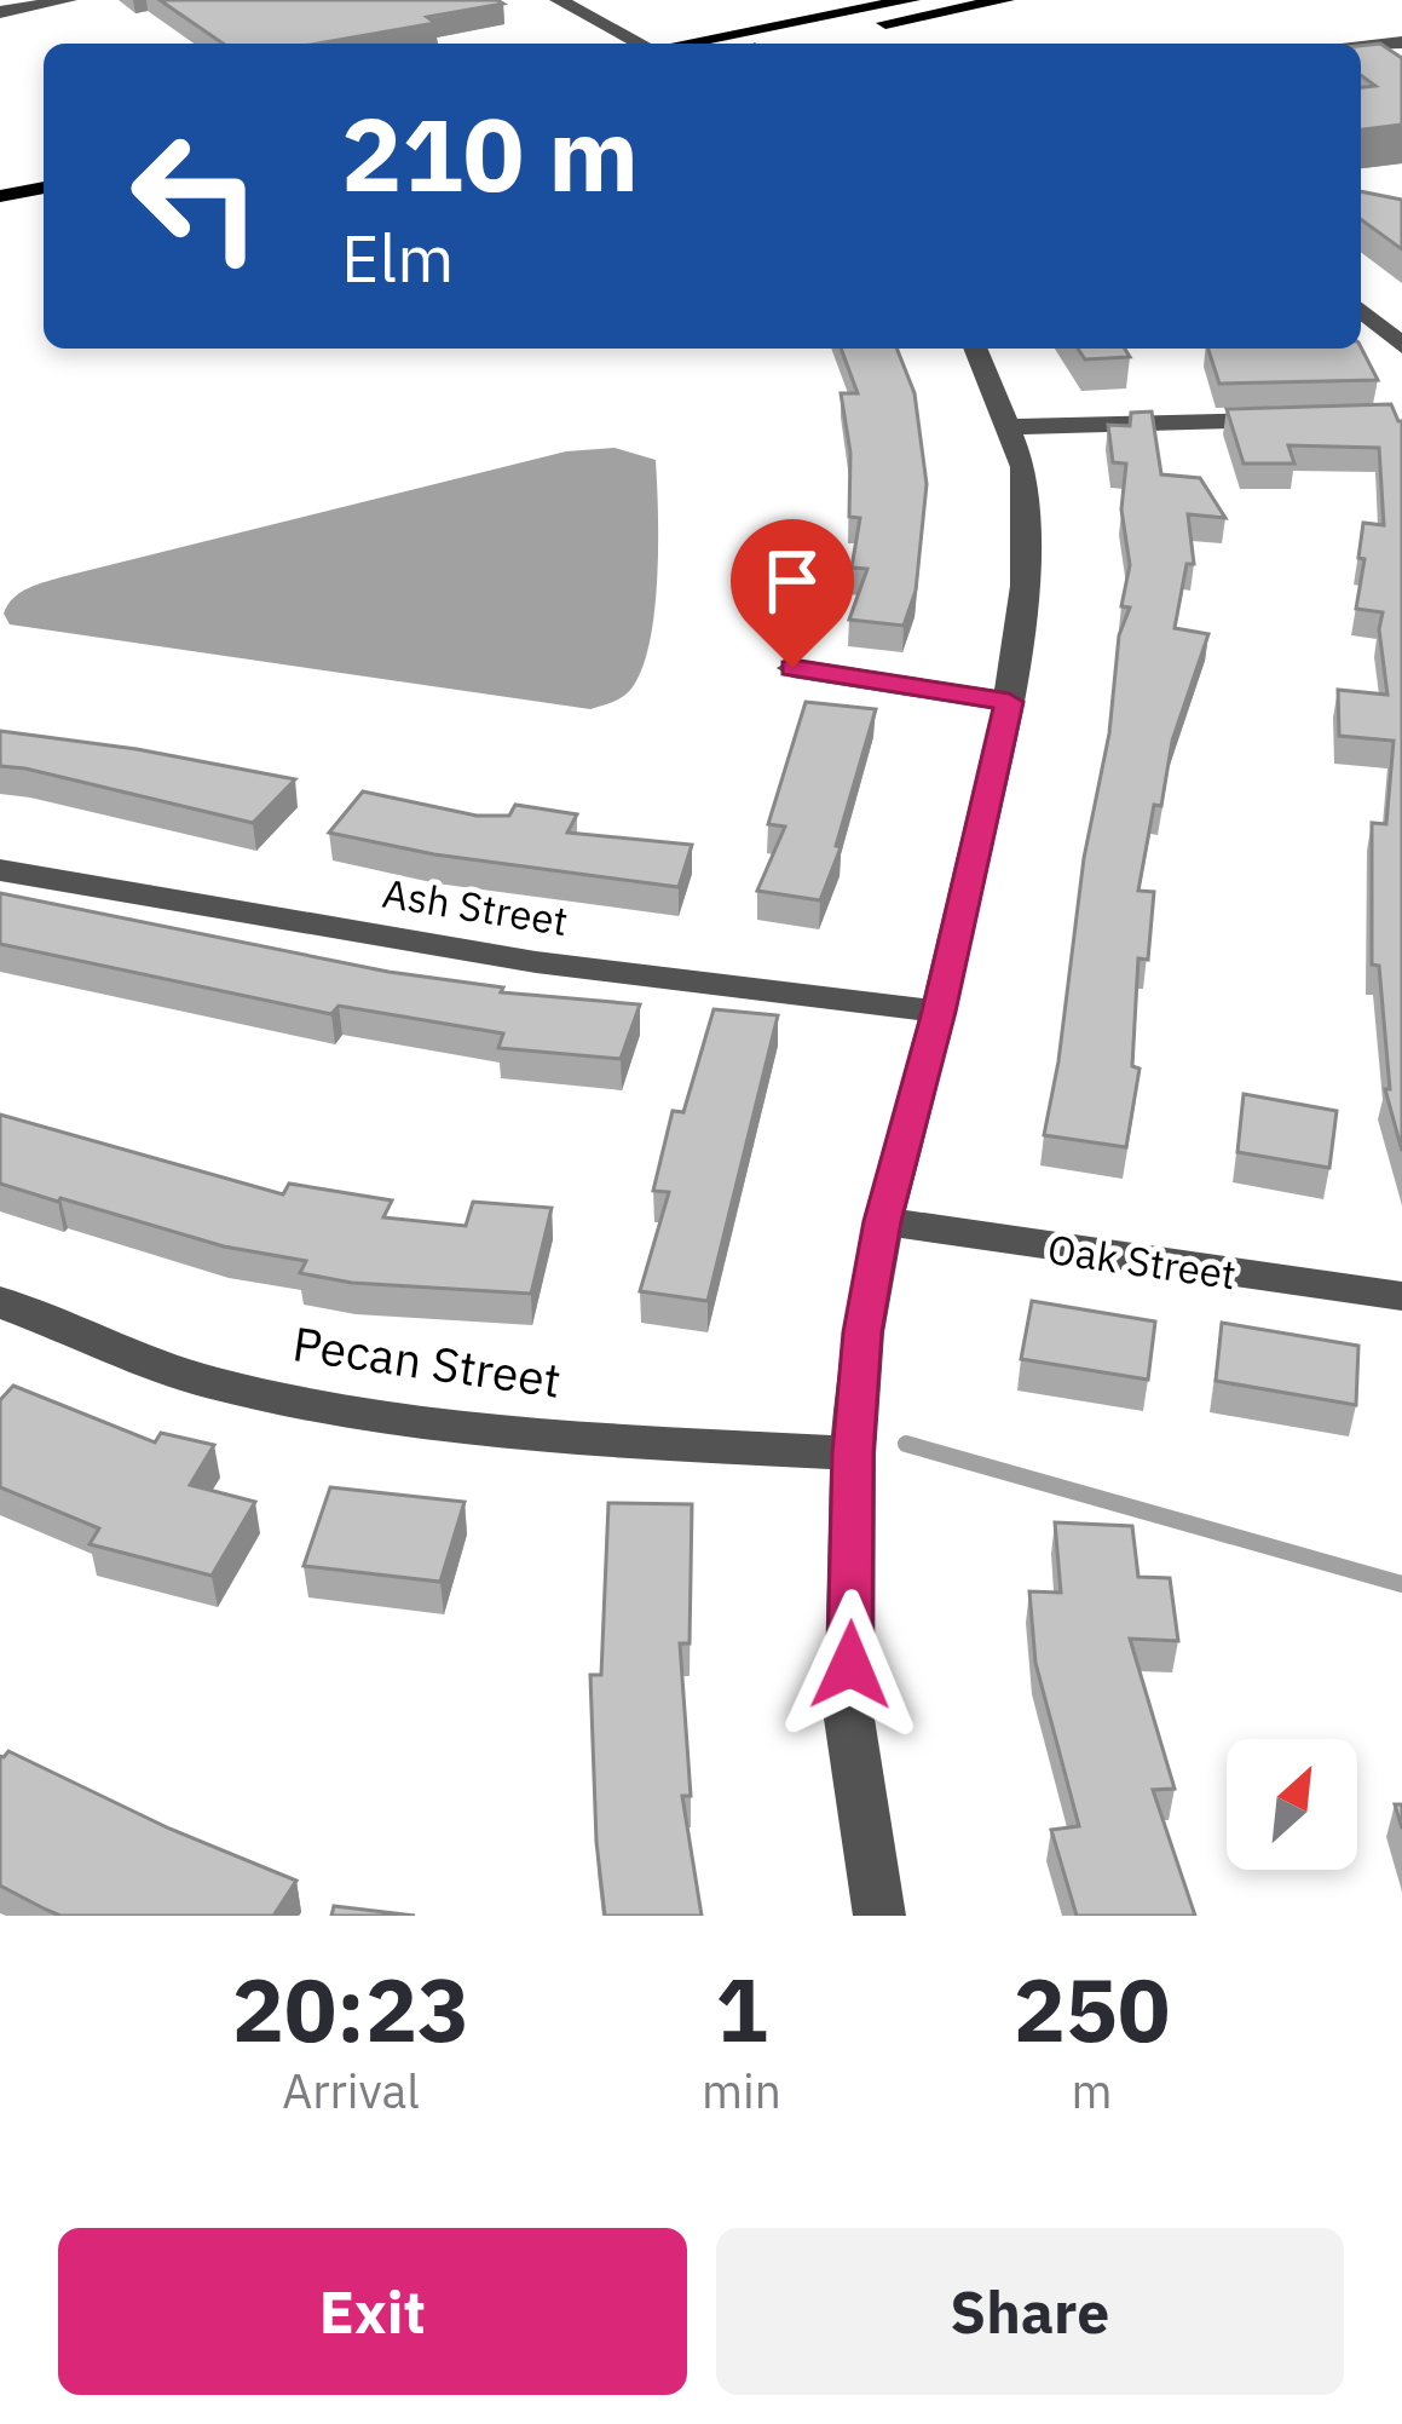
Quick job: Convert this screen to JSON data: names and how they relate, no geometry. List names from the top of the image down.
{
  "streets": {
    "street": ["Ash Street", "Oak Street", "Pecan Street"]
  },
  "north": "top right",
  "page": {
    "turn": ["210 m", "Elm"],
    "eta": [
      "20:23",
      "Arrival",
      "1",
      "min",
      "250",
      "m"
    ],
    "buttons": ["Exit", "Share"]
  }
}
